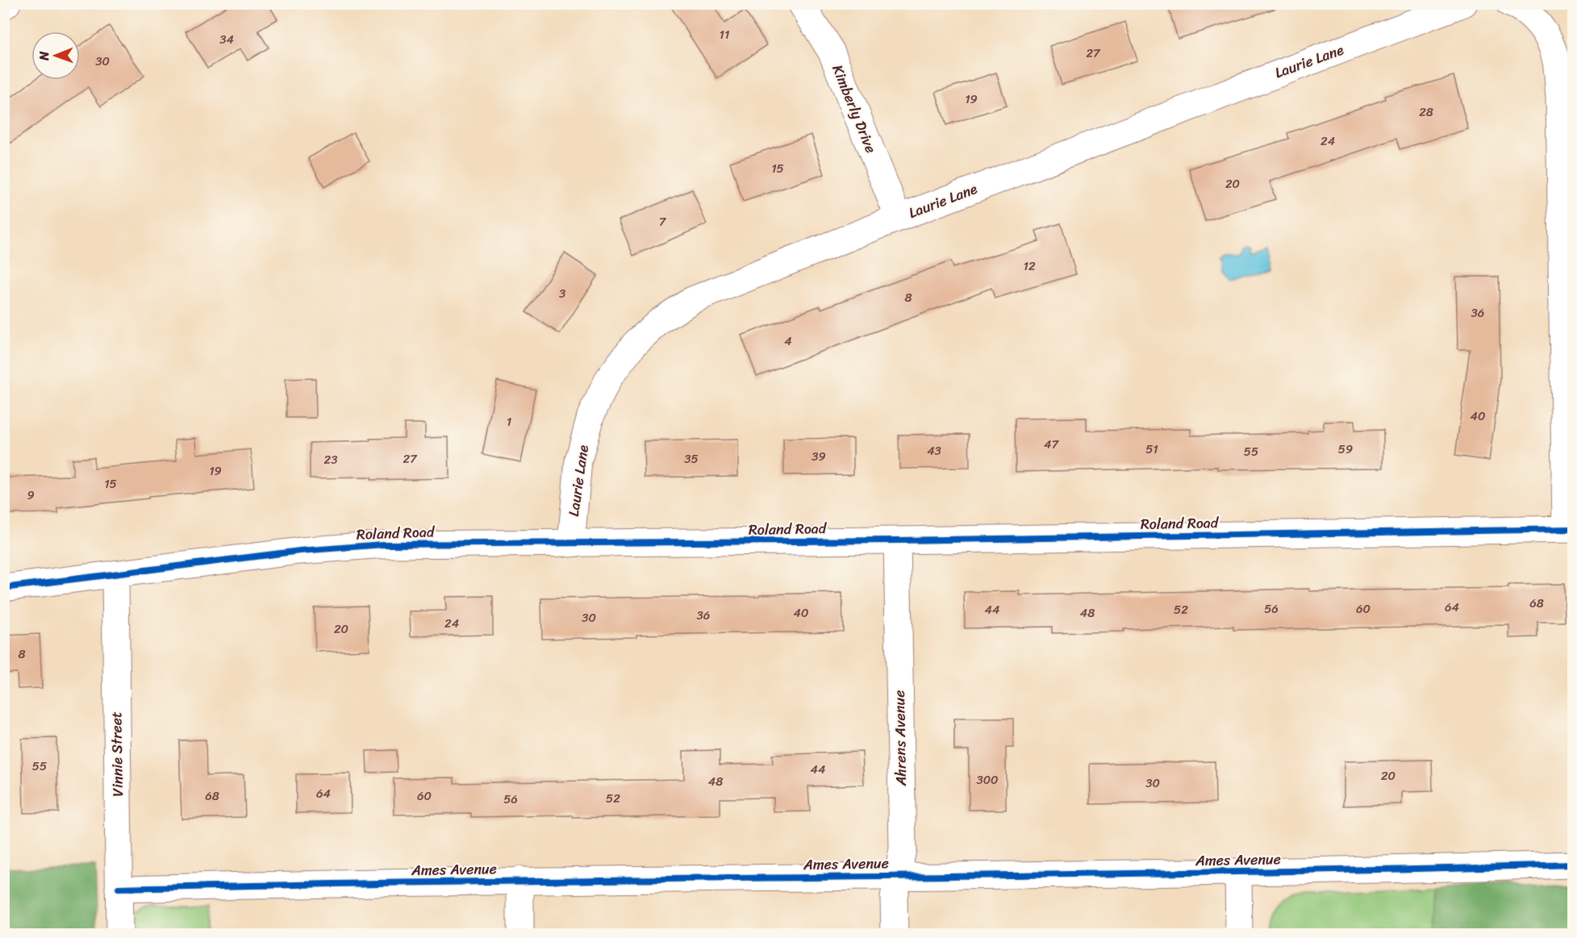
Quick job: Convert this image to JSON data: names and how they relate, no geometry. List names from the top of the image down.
{
  "streets": {
    "street": [
      "Laurie Lane",
      "Kimberly Drive",
      "Roland Road",
      "Ahrens Avenue",
      "Vinnie Street",
      "Ames Avenue"
    ]
  },
  "crossings": [
    ["Laurie Lane", "Kimberly Drive"],
    ["Laurie Lane", "Roland Road"],
    ["Roland Road", "Ahrens Avenue"],
    ["Roland Road", "Vinnie Street"],
    ["Ahrens Avenue", "Ames Avenue"],
    ["Vinnie Street", "Ames Avenue"]
  ],
  "house_numbers": [
    "11",
    "34",
    "27",
    "30",
    "19",
    "28",
    "24",
    "15",
    "20",
    "7",
    "12",
    "3",
    "8",
    "36",
    "4",
    "40",
    "1",
    "47",
    "51",
    "59",
    "43",
    "55",
    "39",
    "27",
    "35",
    "23",
    "19",
    "15",
    "9",
    "68",
    "64",
    "56",
    "60",
    "44",
    "52",
    "40",
    "48",
    "36",
    "30",
    "24",
    "20",
    "8",
    "55",
    "44",
    "20",
    "300",
    "48",
    "30",
    "64",
    "68",
    "60",
    "52",
    "56"
  ],
  "north": "left"
}
